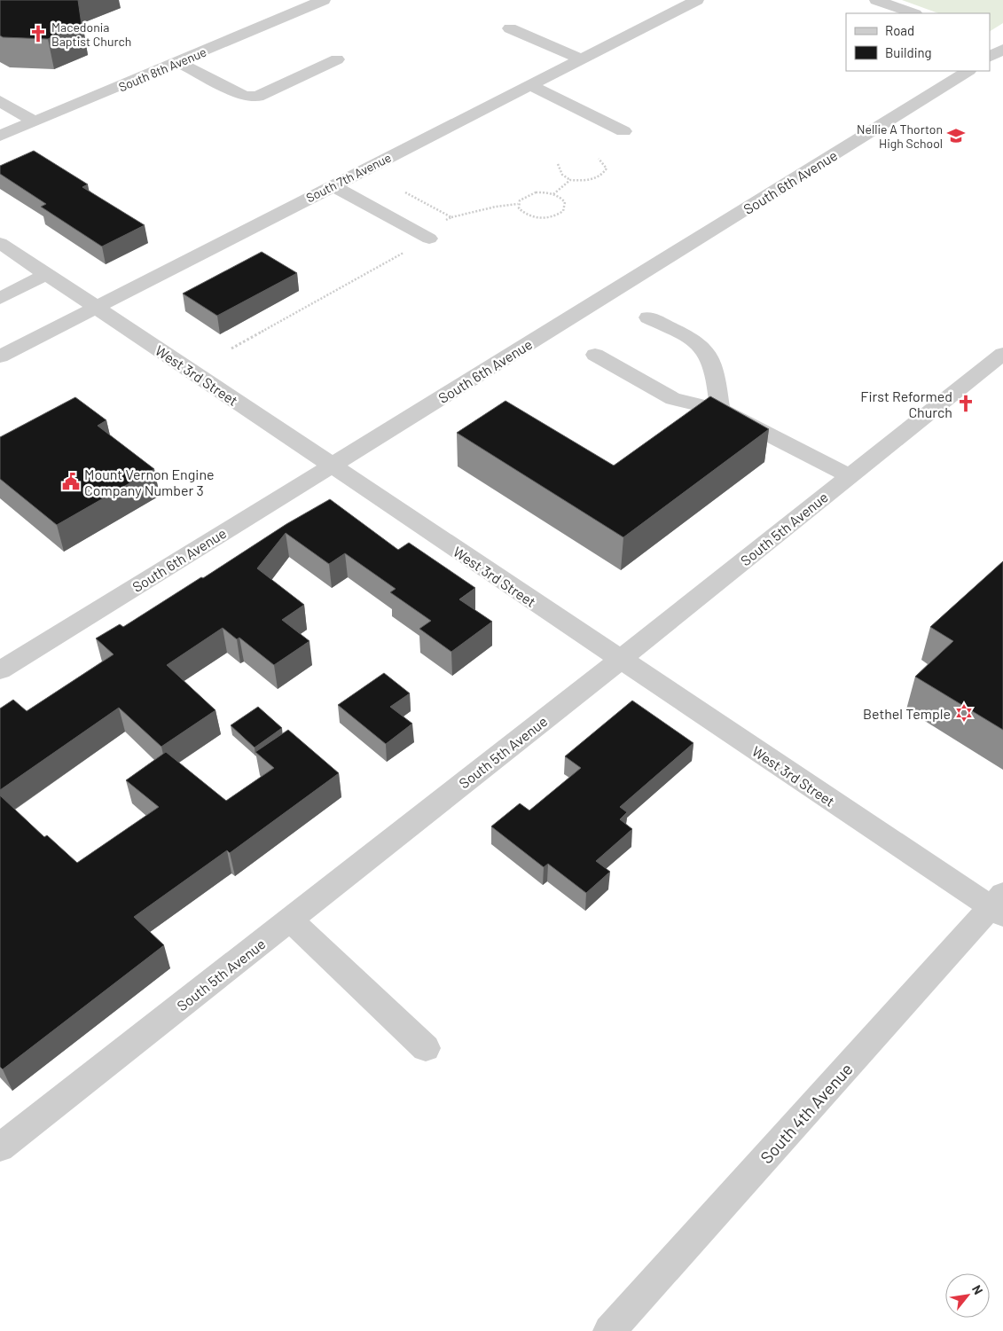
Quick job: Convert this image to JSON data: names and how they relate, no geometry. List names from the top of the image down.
{
  "streets": {
    "street": [
      "South 8th Avenue",
      "South 7th Avenue",
      "South 6th Avenue",
      "West 3rd Street",
      "South 5th Avenue",
      "South 4th Avenue"
    ]
  },
  "crossings": [
    ["South 7th Avenue", "West 3rd Street"],
    ["South 6th Avenue", "West 3rd Street"],
    ["West 3rd Street", "South 5th Avenue"],
    ["West 3rd Street", "South 4th Avenue"]
  ],
  "places": {
    "church": ["Macedonia Baptist Church", "First Reformed Church"],
    "school or university": ["Nellie A Thorton High School"],
    "public building": ["Mount Vernon Engine Company Number 3"],
    "synagogue": ["Bethel Temple"]
  },
  "legend": ["Road", "Building"],
  "north": "top right"
}
